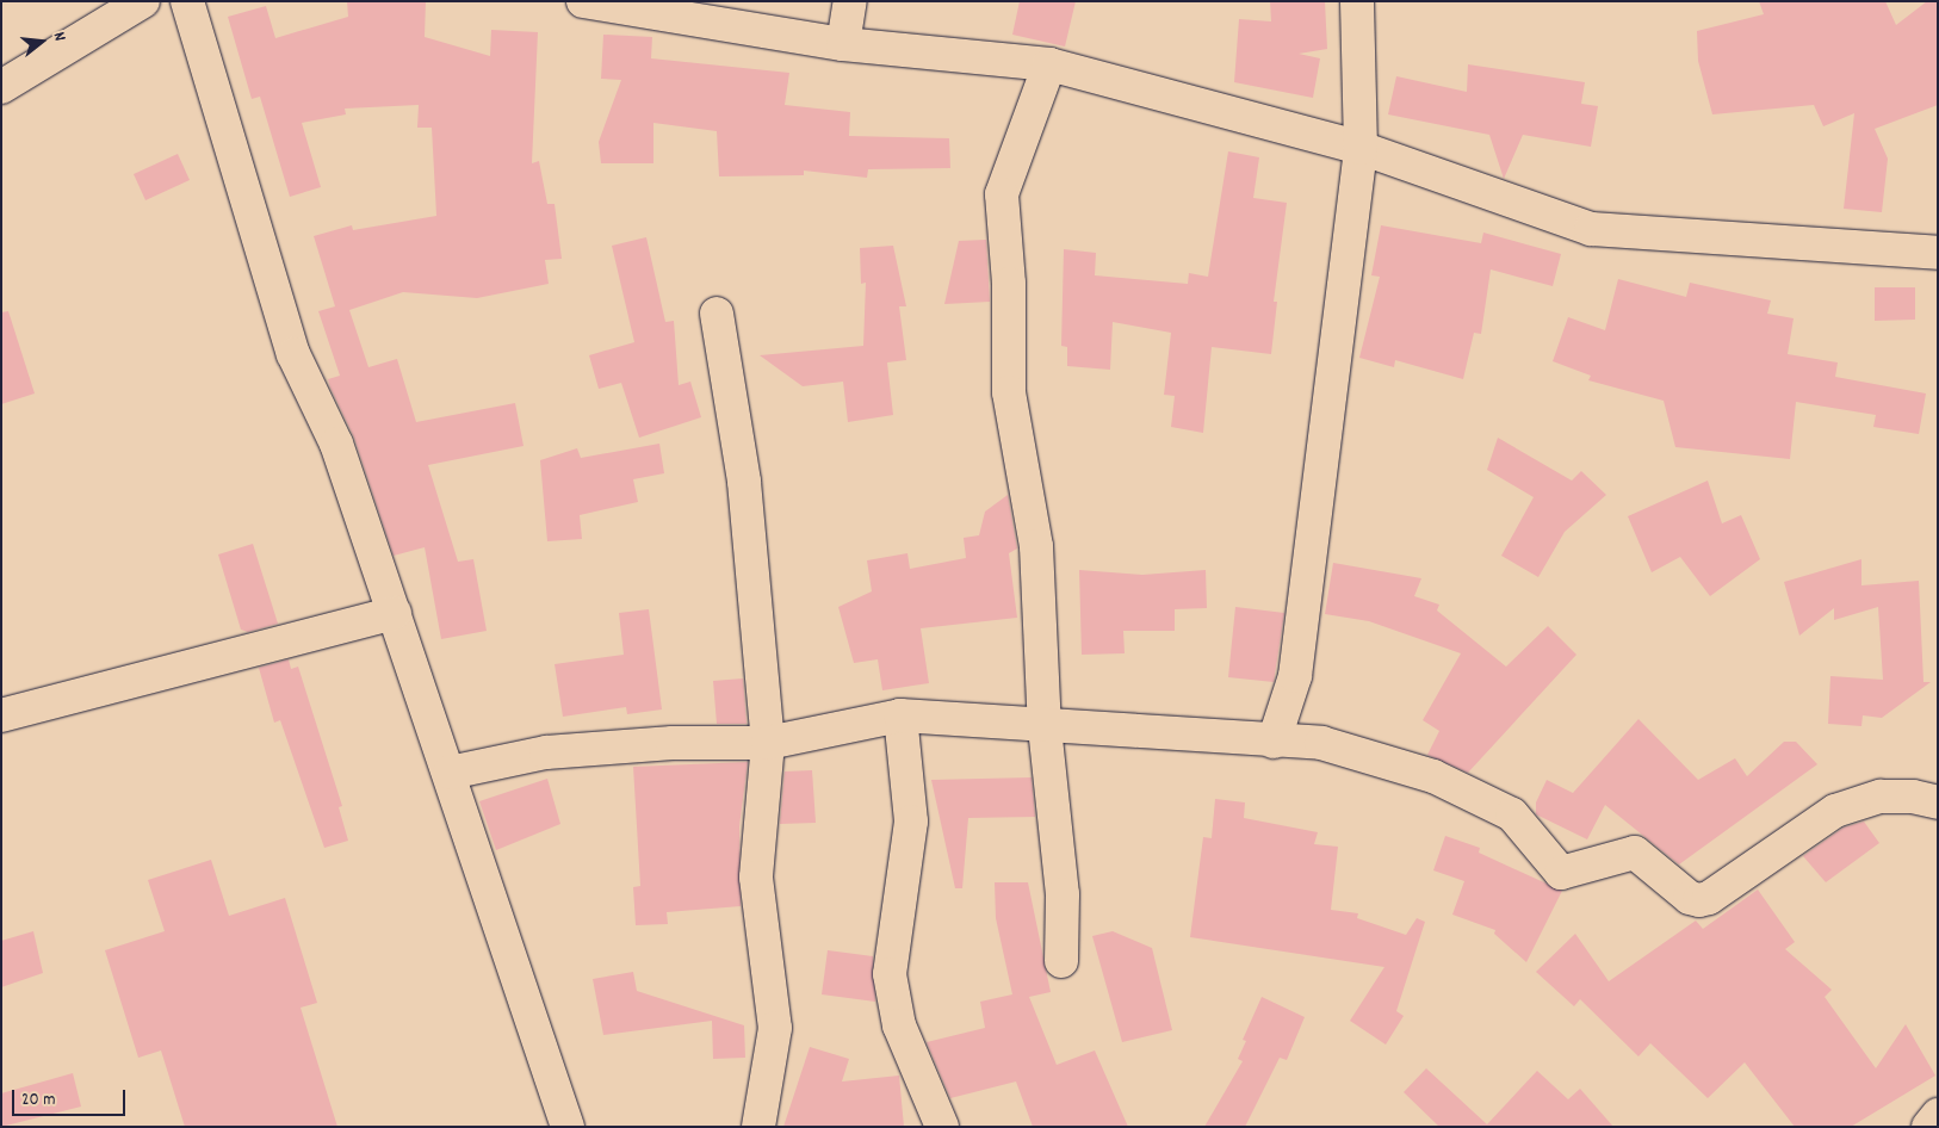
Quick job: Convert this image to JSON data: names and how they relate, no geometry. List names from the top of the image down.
{
  "scale_bar": "20 m",
  "north": "right"
}
